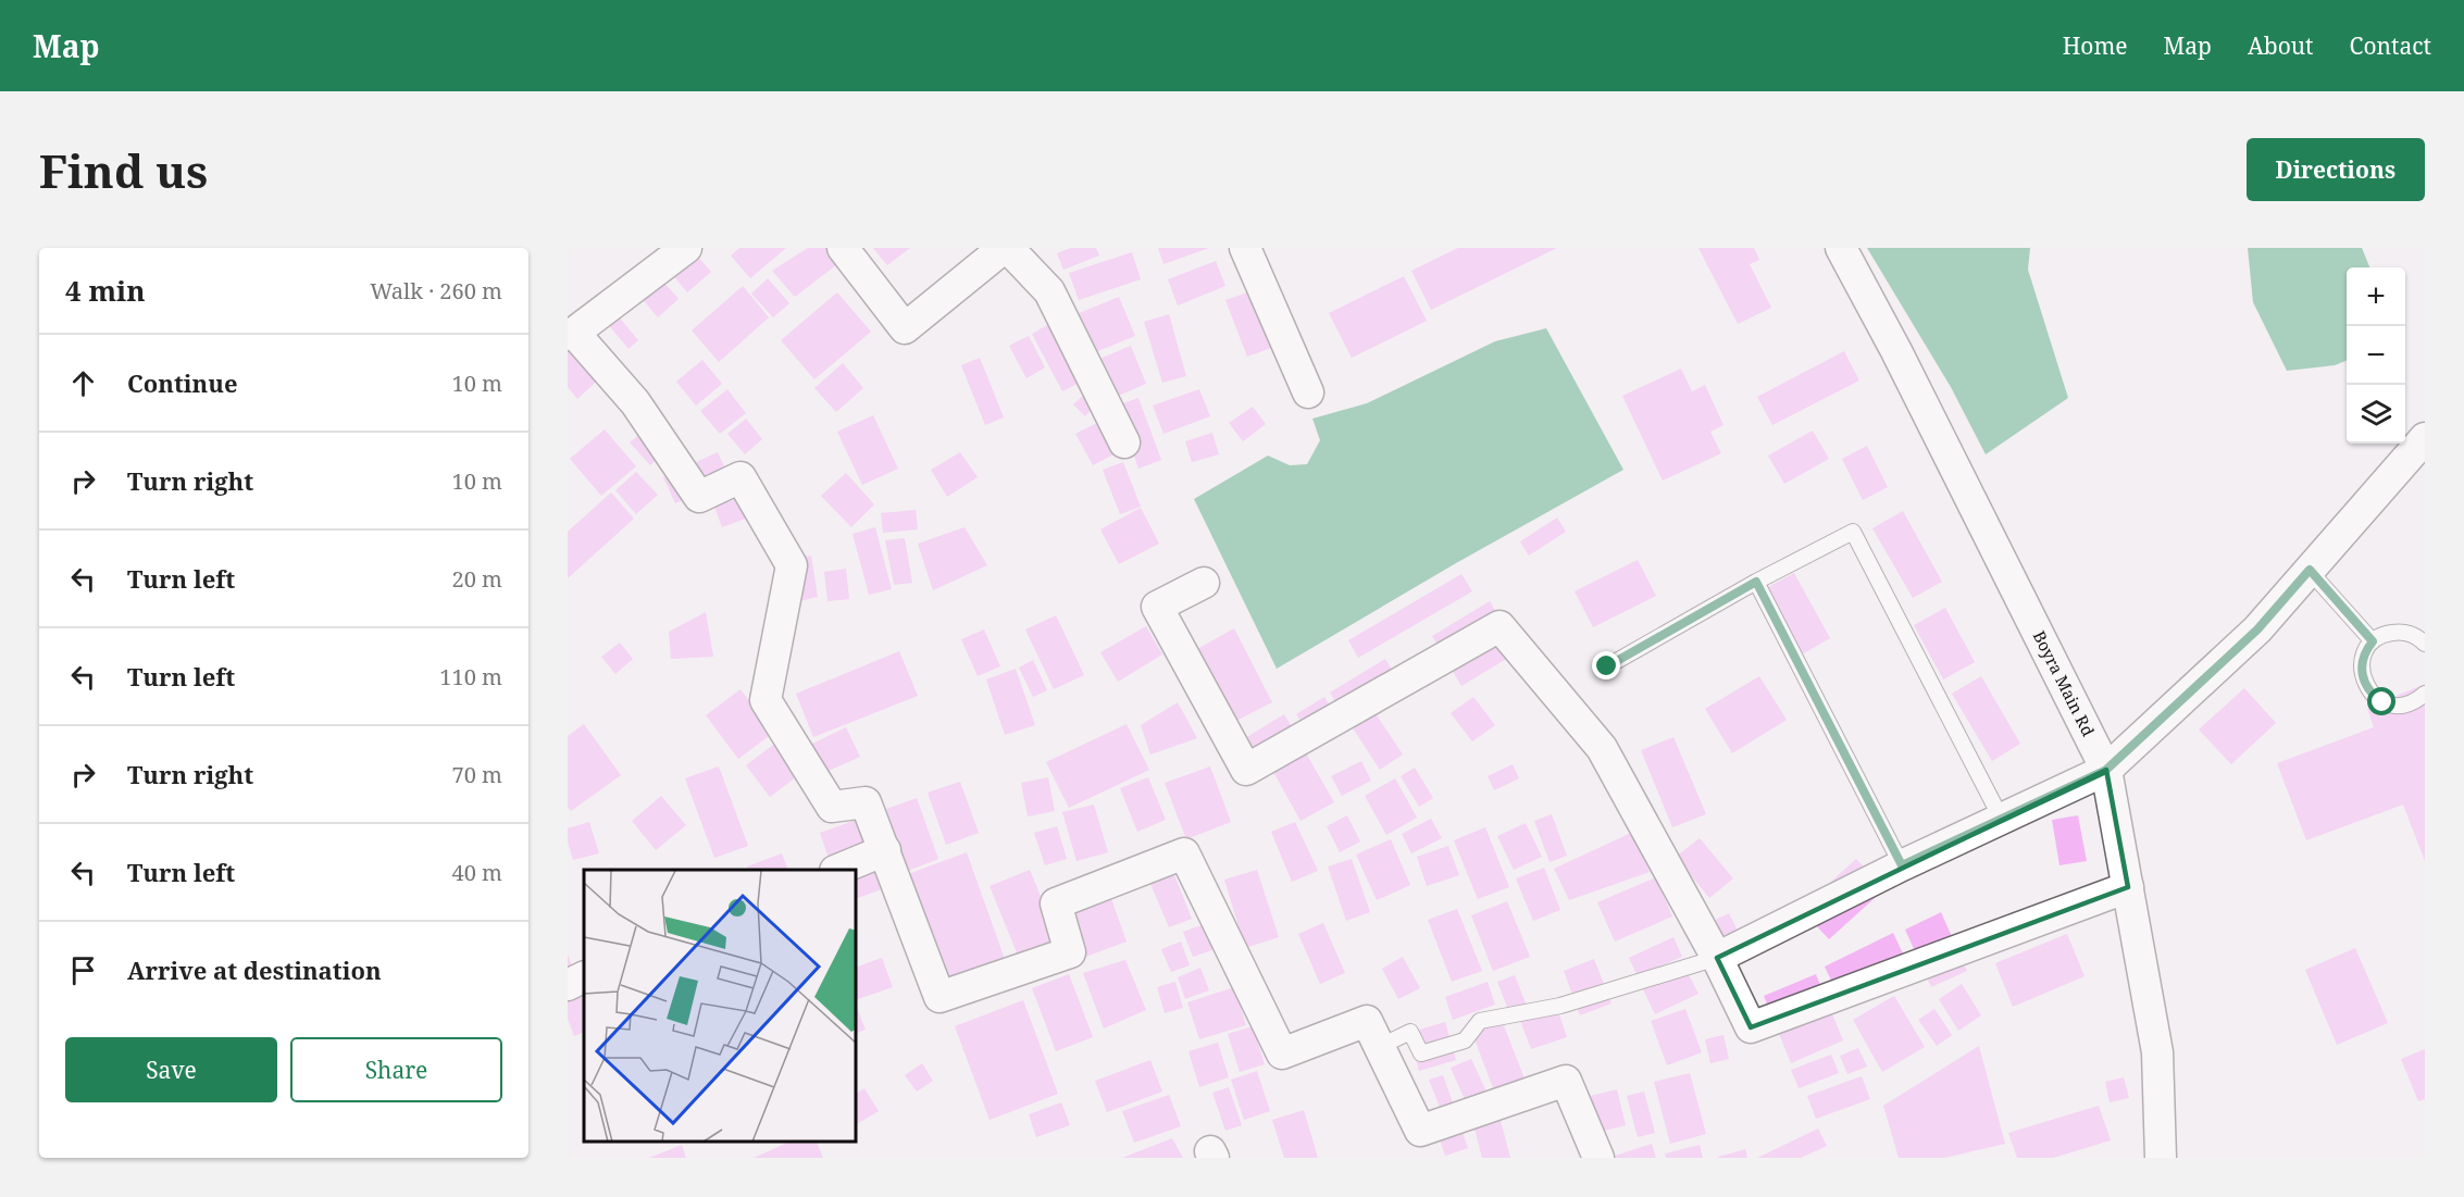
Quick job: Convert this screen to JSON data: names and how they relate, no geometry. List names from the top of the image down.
{
  "streets": {
    "street": ["Boyra Main Rd"]
  },
  "page": {
    "header": "Map",
    "nav": [
      "Home",
      "Map",
      "About",
      "Contact"
    ],
    "buttons": [
      "Directions",
      ["Save", "Share"]
    ],
    "title": "Find us",
    "heading": ["4 min", "Walk · 260 m"],
    "map_buttons": ["+", "−"],
    "list": [
      ["Continue", "10 m"],
      ["Turn right", "10 m"],
      ["Turn left", "20 m"],
      ["Turn left", "110 m"],
      ["Turn right", "70 m"],
      ["Turn left", "40 m"],
      "Arrive at destination"
    ]
  }
}
